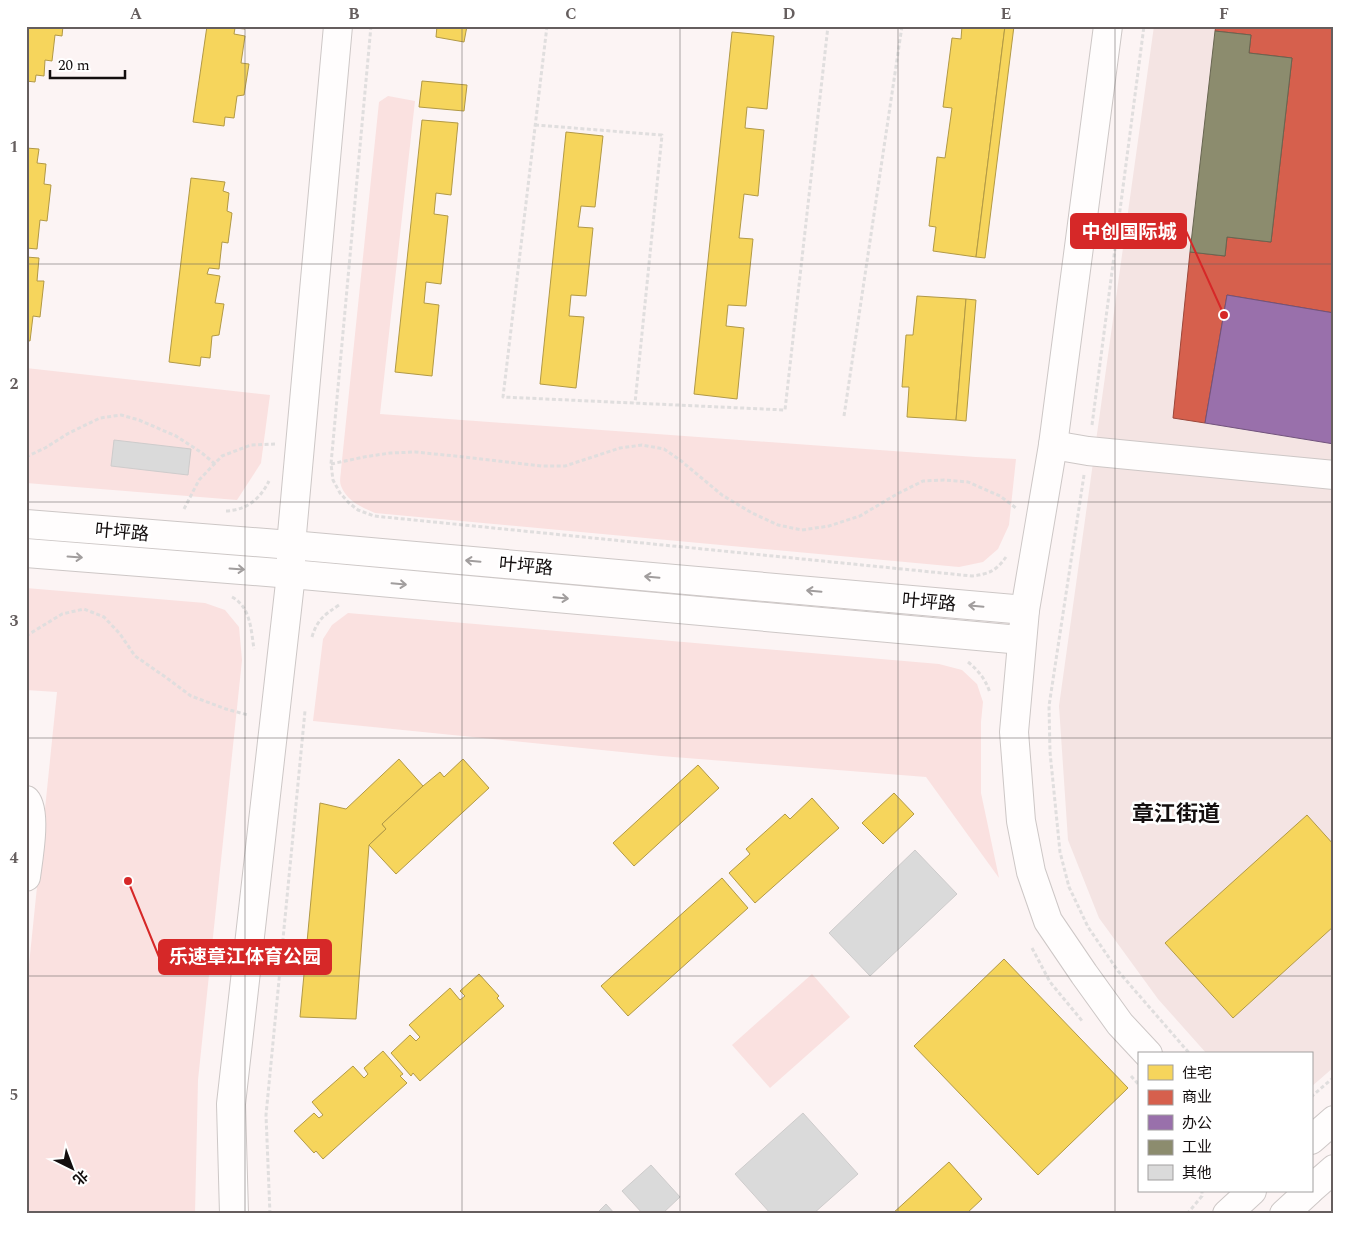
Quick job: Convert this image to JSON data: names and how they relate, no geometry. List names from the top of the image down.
{
  "streets": {
    "street": ["叶坪路"]
  },
  "districts": ["章江街道"],
  "places": ["中创国际城", "乐速章江体育公园"],
  "legend": [
    "住宅",
    "商业",
    "办公",
    "工业",
    "其他"
  ],
  "scale_bar": "20 m",
  "north": "bottom right",
  "grid": {
    "columns": [
      "A",
      "B",
      "C",
      "D",
      "E",
      "F"
    ],
    "rows": [
      "1",
      "2",
      "3",
      "4",
      "5"
    ]
  }
}
